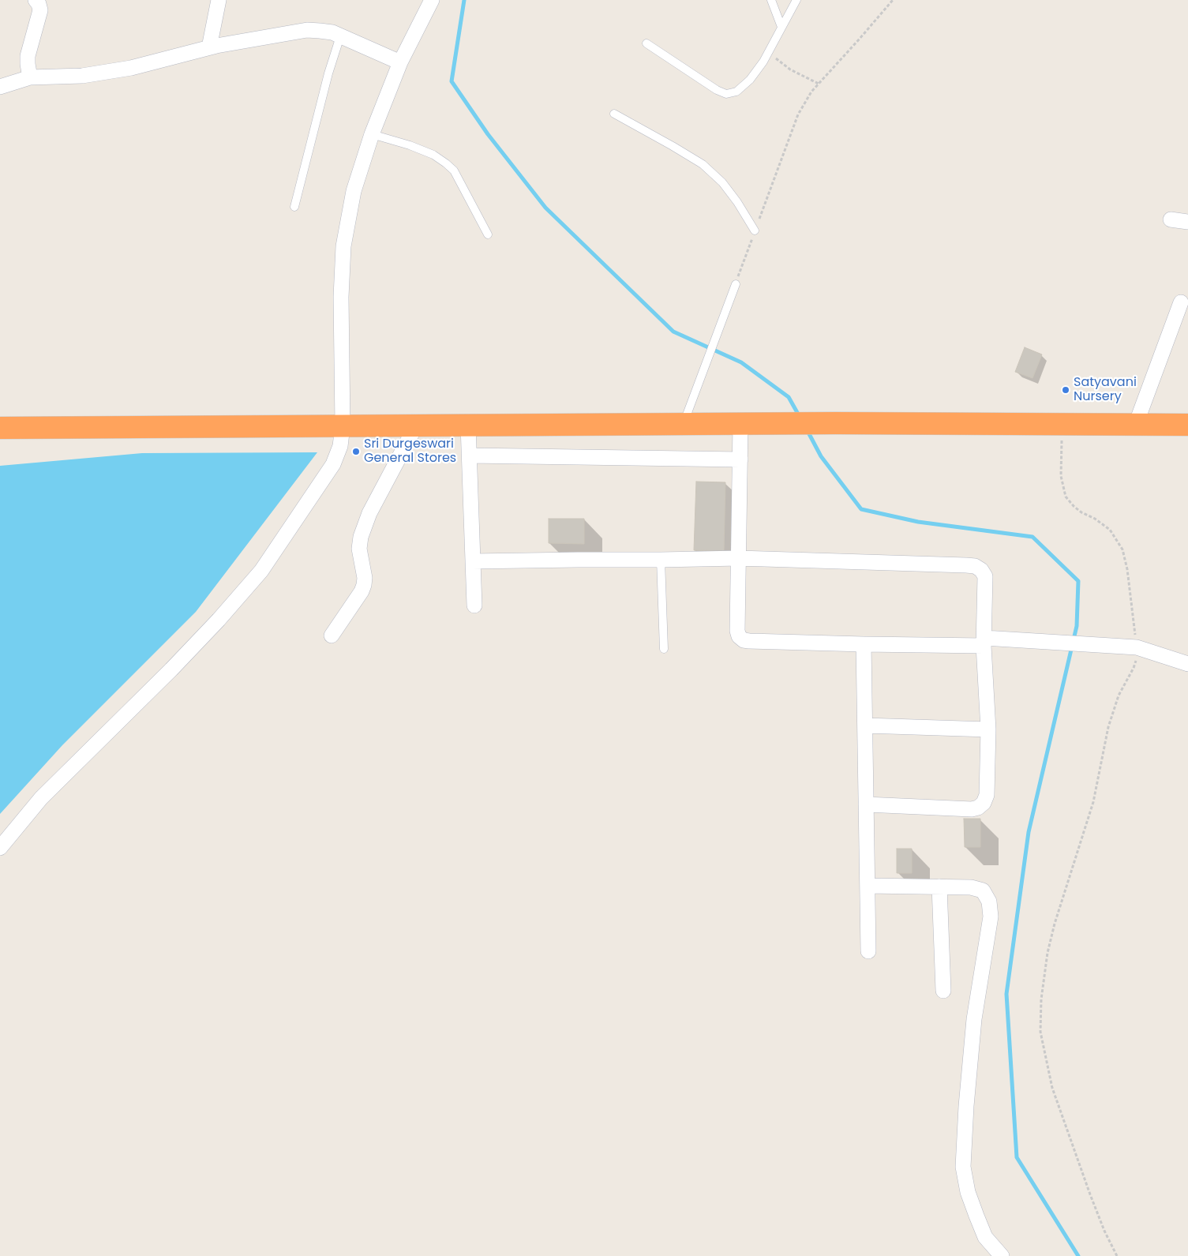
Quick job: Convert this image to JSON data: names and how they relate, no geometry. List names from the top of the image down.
{
  "places": ["Satyavani Nursery", "Sri Durgeswari General Stores"]
}
